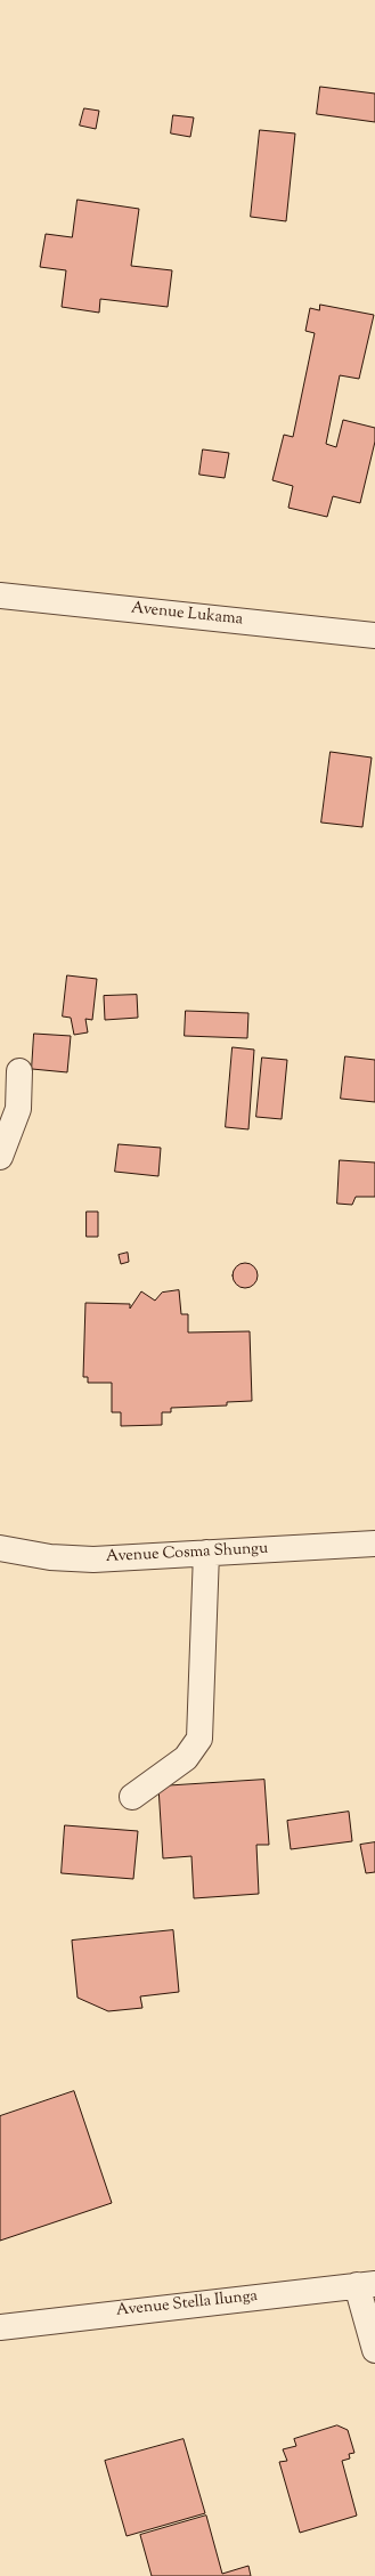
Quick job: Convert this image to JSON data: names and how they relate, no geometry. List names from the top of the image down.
{
  "streets": {
    "street": ["Avenue Lukama", "Avenue Cosma Shungu", "Avenue Stella Ilunga"]
  }
}
